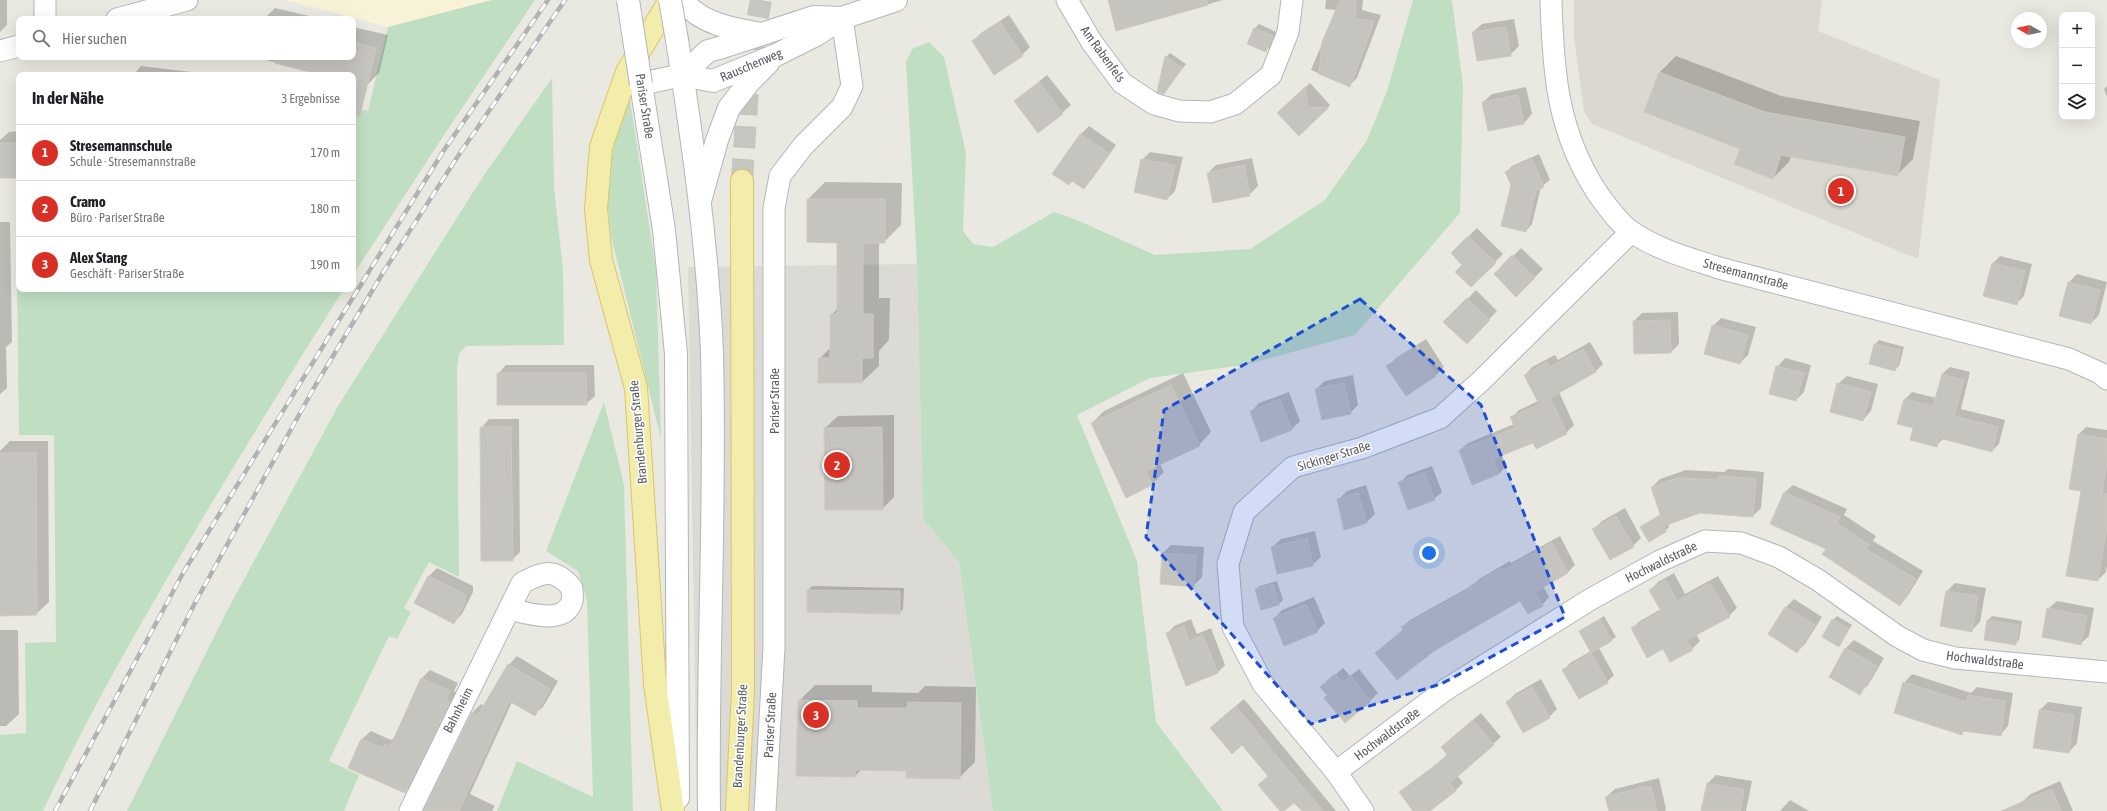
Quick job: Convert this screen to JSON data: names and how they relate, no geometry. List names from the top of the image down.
{
  "streets": {
    "main road": ["Rauschenweg", "Pariser Straße", "Brandenburger Straße"],
    "street": [
      "Am Rabenfels",
      "Stresemannstraße",
      "Sickinger Straße",
      "Hochwaldstraße",
      "Bahnheim"
    ]
  },
  "crossings": [
    ["Rauschenweg", "Pariser Straße"],
    ["Stresemannstraße", "Sickinger Straße"],
    ["Sickinger Straße", "Hochwaldstraße"]
  ],
  "north": "left",
  "page": {
    "map_buttons": ["+", "−"],
    "search": "Hier suchen",
    "heading": ["In der Nähe", "3 Ergebnisse"],
    "list": [
      {
        "mark": "1",
        "name": "Stresemannschule",
        "note": "Schule · Stresemannstraße",
        "value": "170 m"
      },
      {
        "mark": "2",
        "name": "Cramo",
        "note": "Büro · Pariser Straße",
        "value": "180 m"
      },
      {
        "mark": "3",
        "name": "Alex Stang",
        "note": "Geschäft · Pariser Straße",
        "value": "190 m"
      }
    ],
    "pins": ["1", "2", "3"]
  }
}
